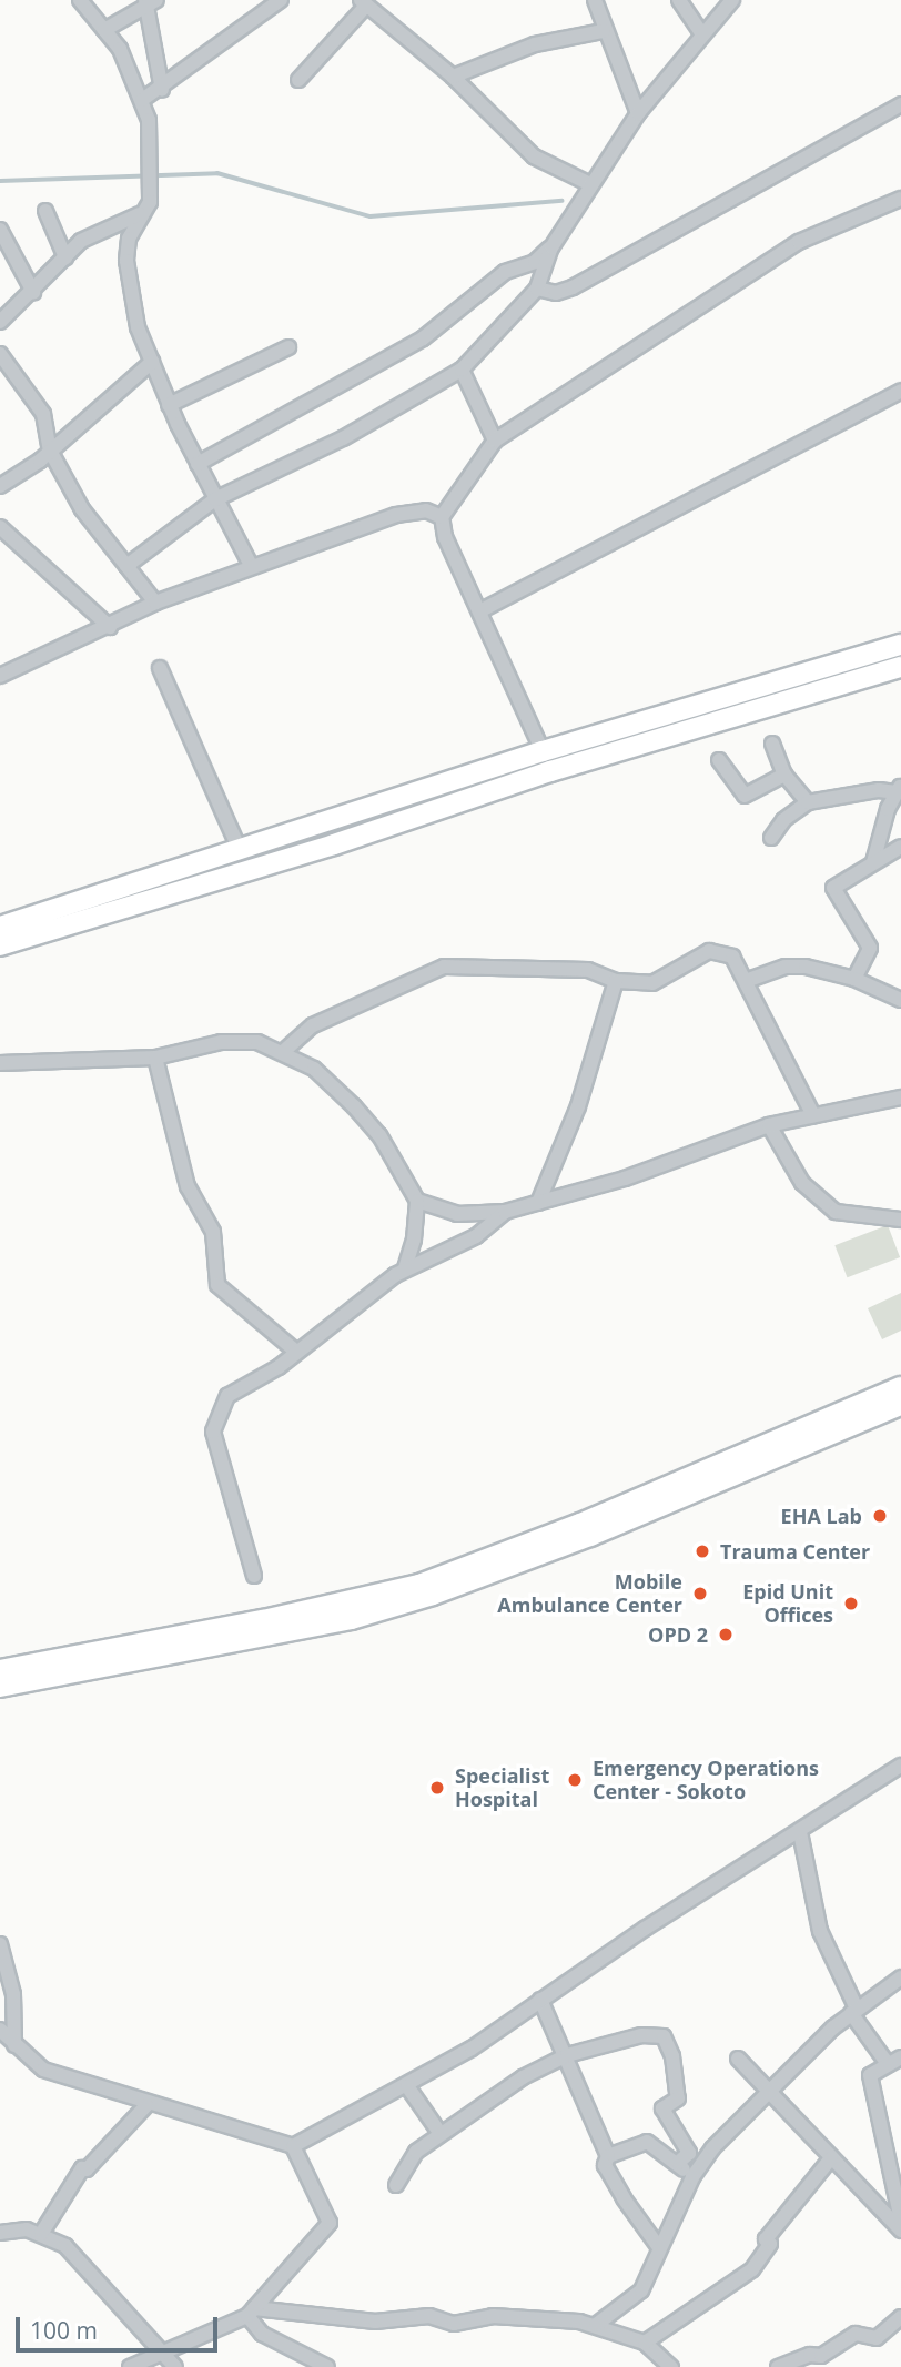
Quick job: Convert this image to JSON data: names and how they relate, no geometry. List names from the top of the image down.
{
  "places": [
    "EHA Lab",
    "Trauma Center",
    "Mobile Ambulance Center",
    "Epid Unit Offices",
    "OPD 2",
    "Emergency Operations Center - Sokoto",
    "Specialist Hospital"
  ],
  "scale_bar": "100 m"
}
